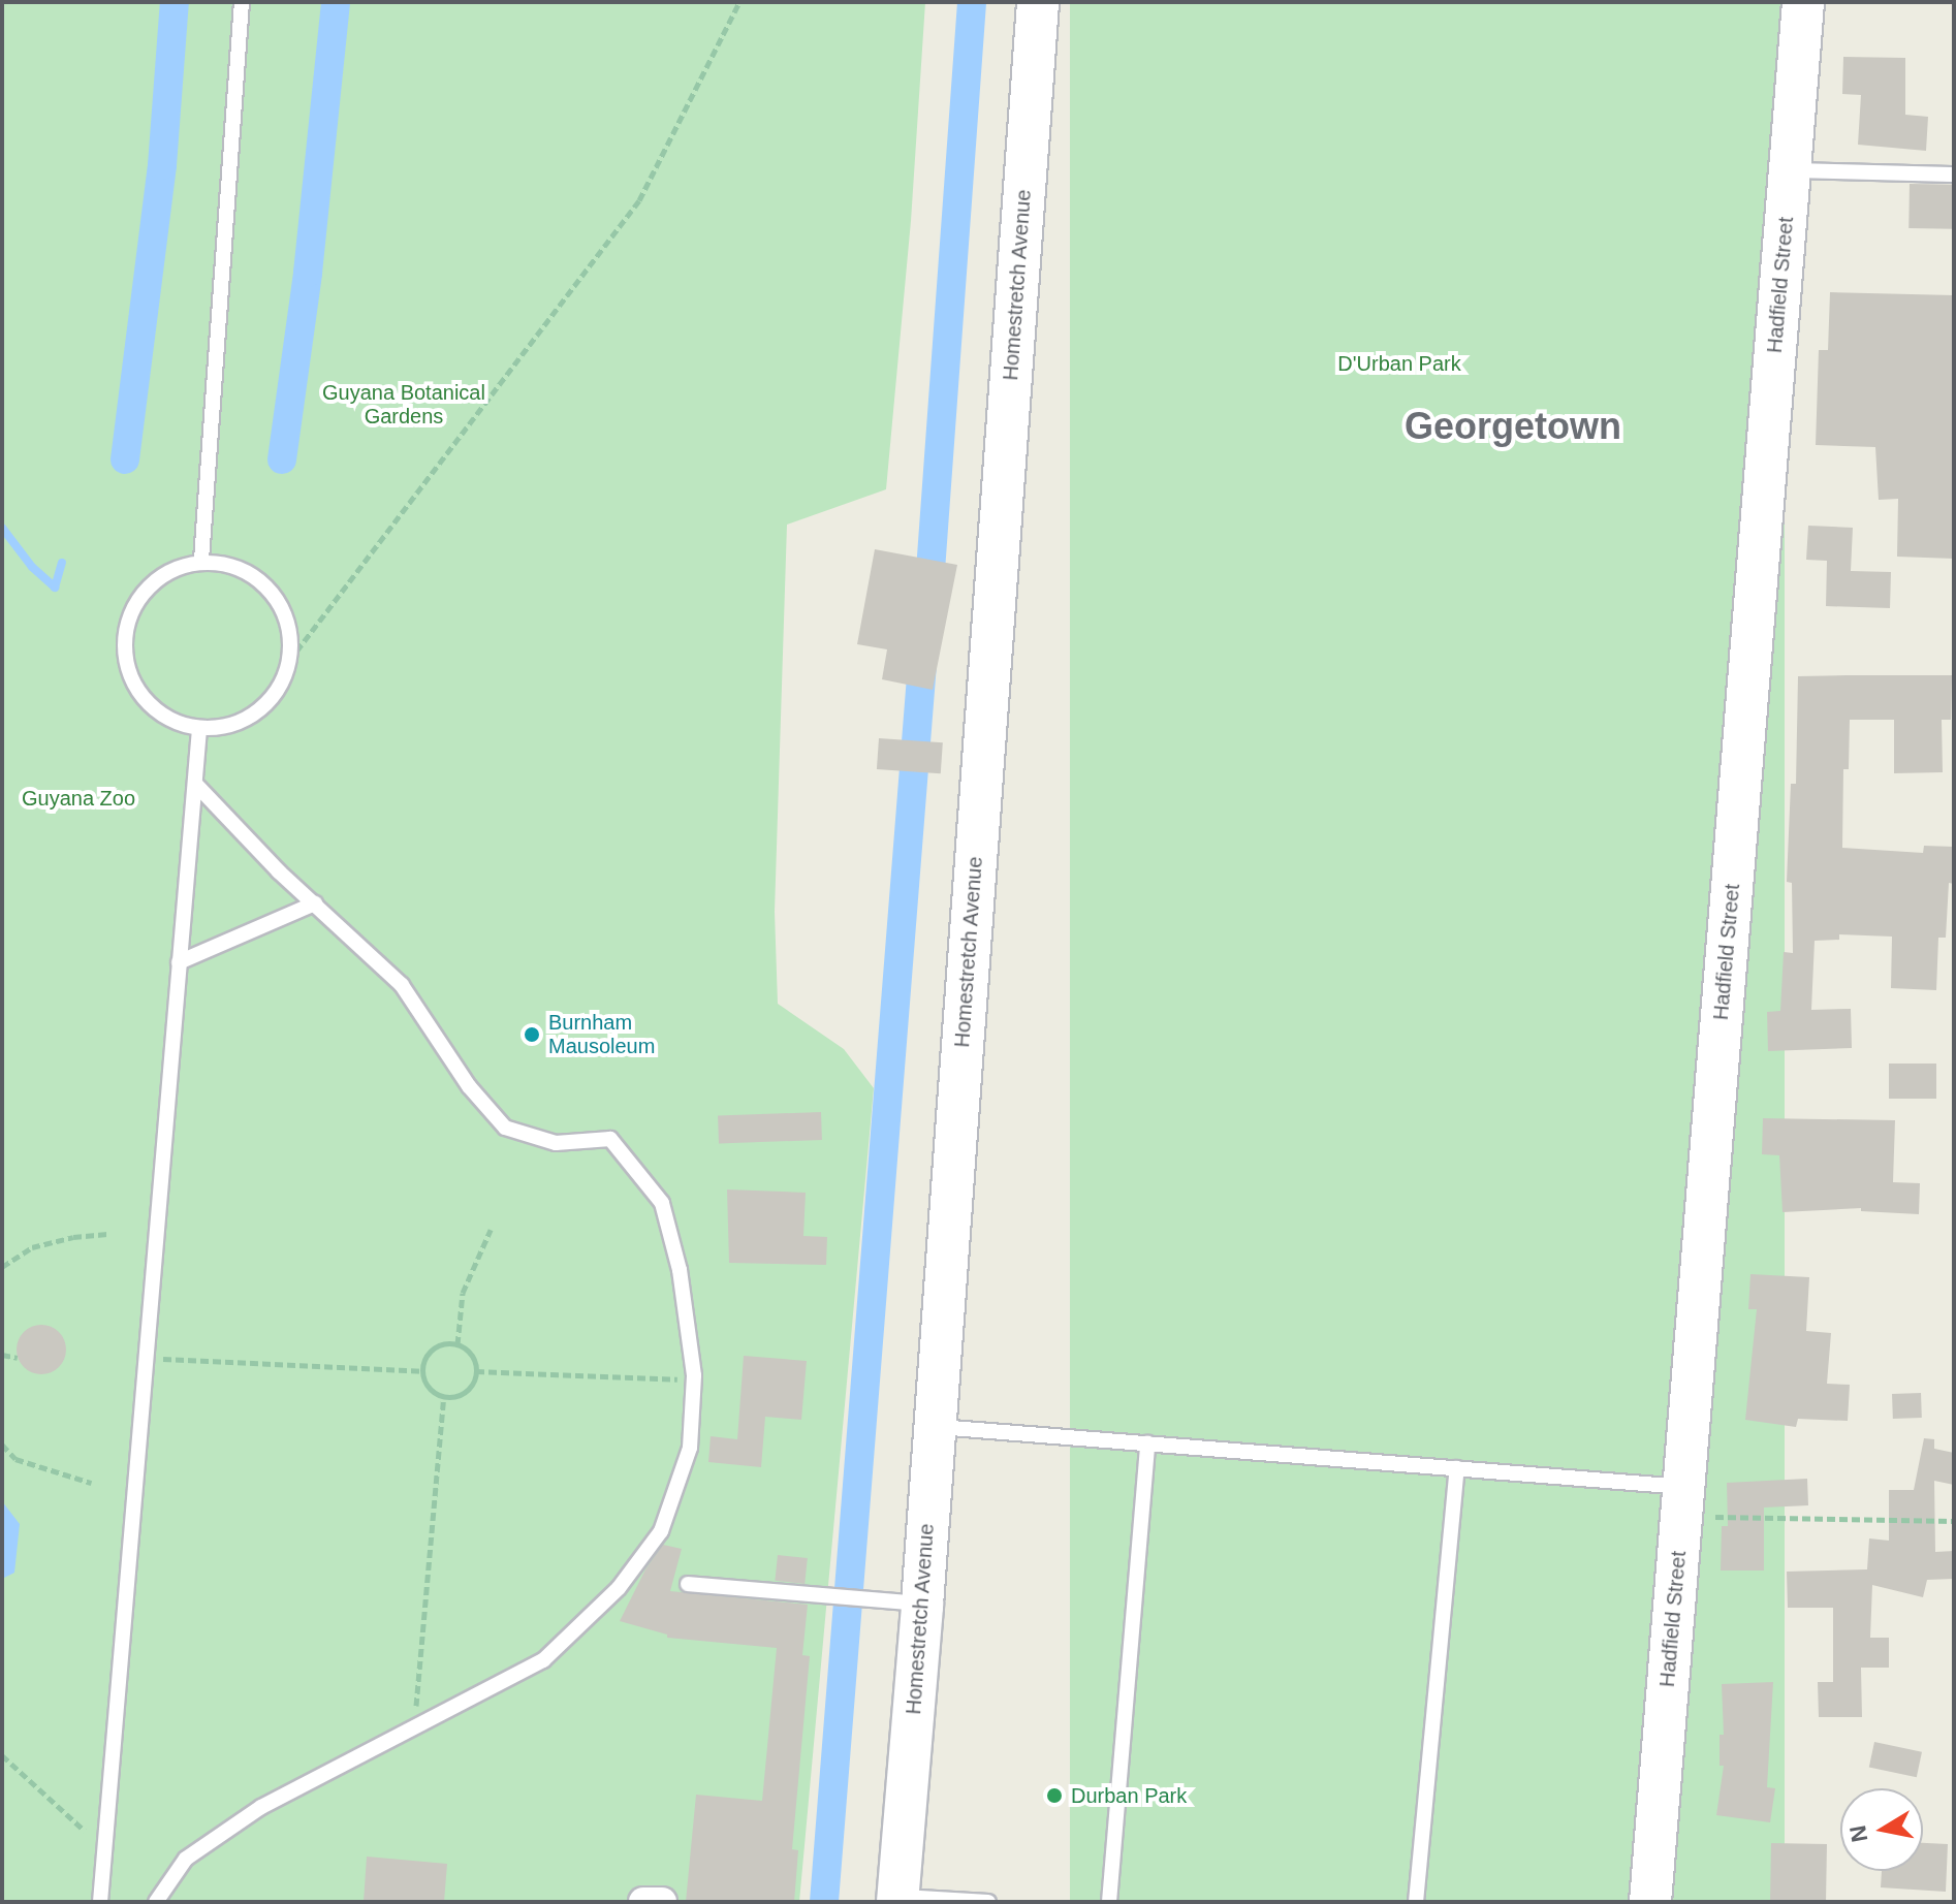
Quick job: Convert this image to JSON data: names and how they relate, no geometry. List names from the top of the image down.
{
  "streets": {
    "main road": ["Homestretch Avenue", "Hadfield Street"]
  },
  "districts": ["Georgetown"],
  "parks": ["D'Urban Park", "Guyana Botanical Gardens", "Guyana Zoo"],
  "places": ["Burnham Mausoleum", "Durban Park"],
  "north": "left"
}
